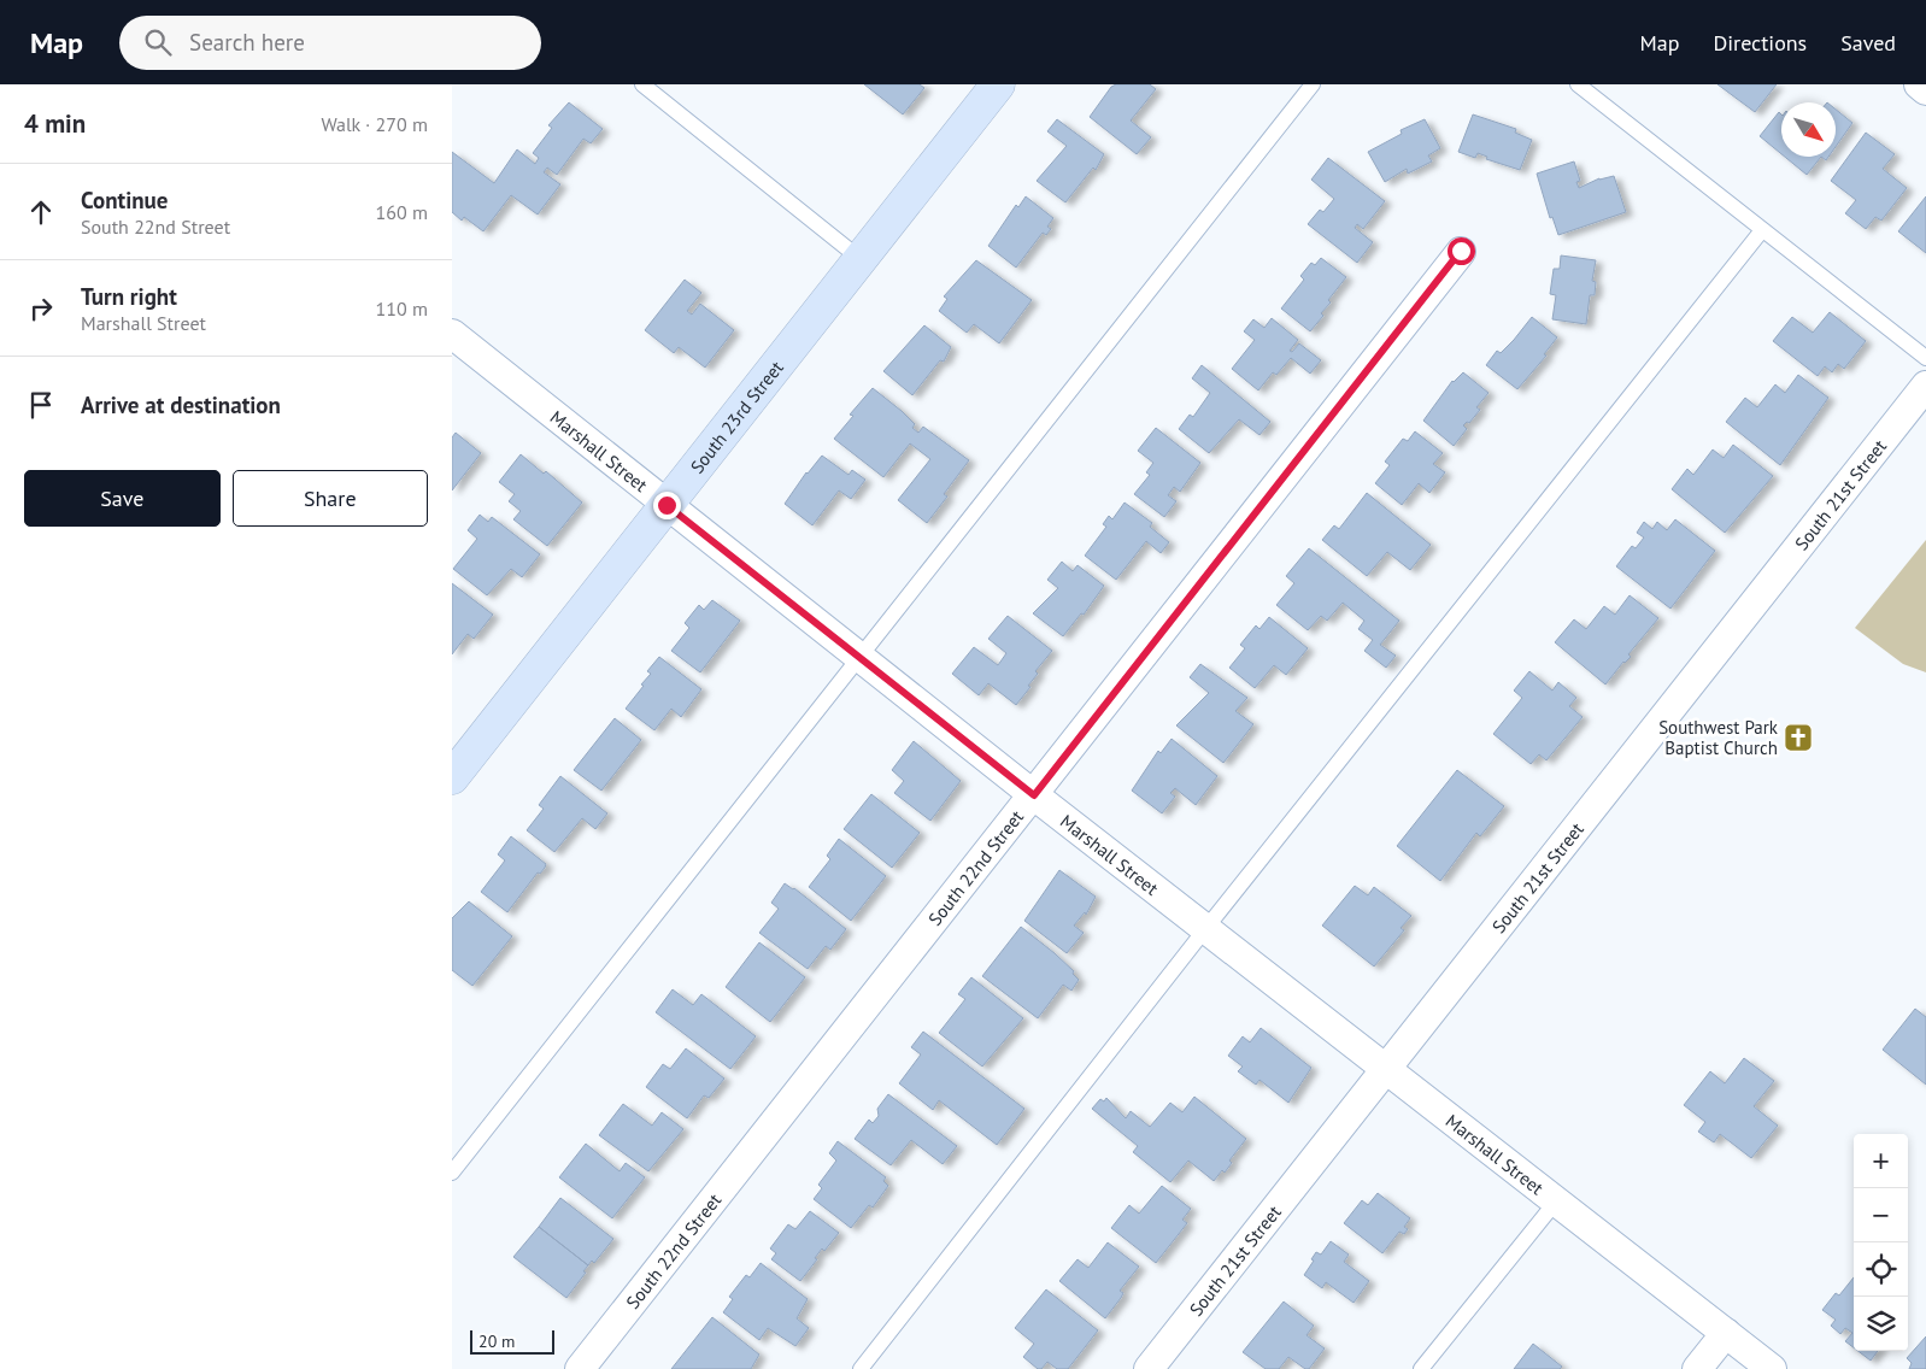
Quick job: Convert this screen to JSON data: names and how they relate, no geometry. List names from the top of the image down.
{
  "streets": {
    "street": [
      "South 23rd Street",
      "Marshall Street",
      "South 21st Street",
      "South 22nd Street"
    ]
  },
  "crossings": [
    ["South 23rd Street", "Marshall Street"],
    ["Marshall Street", "South 21st Street"],
    ["Marshall Street", "South 22nd Street"]
  ],
  "places": {
    "church": ["Southwest Park Baptist Church"]
  },
  "scale_bar": "20 m",
  "north": "bottom right",
  "page": {
    "header": "Map",
    "search": "Search here",
    "nav": ["Map", "Directions", "Saved"],
    "heading": ["4 min", "Walk · 270 m"],
    "list": [
      ["Continue", "South 22nd Street", "160 m"],
      ["Turn right", "Marshall Street", "110 m"],
      "Arrive at destination"
    ],
    "buttons": ["Save", "Share"],
    "map_buttons": ["+", "−"],
    "scale": "20 m"
  }
}
